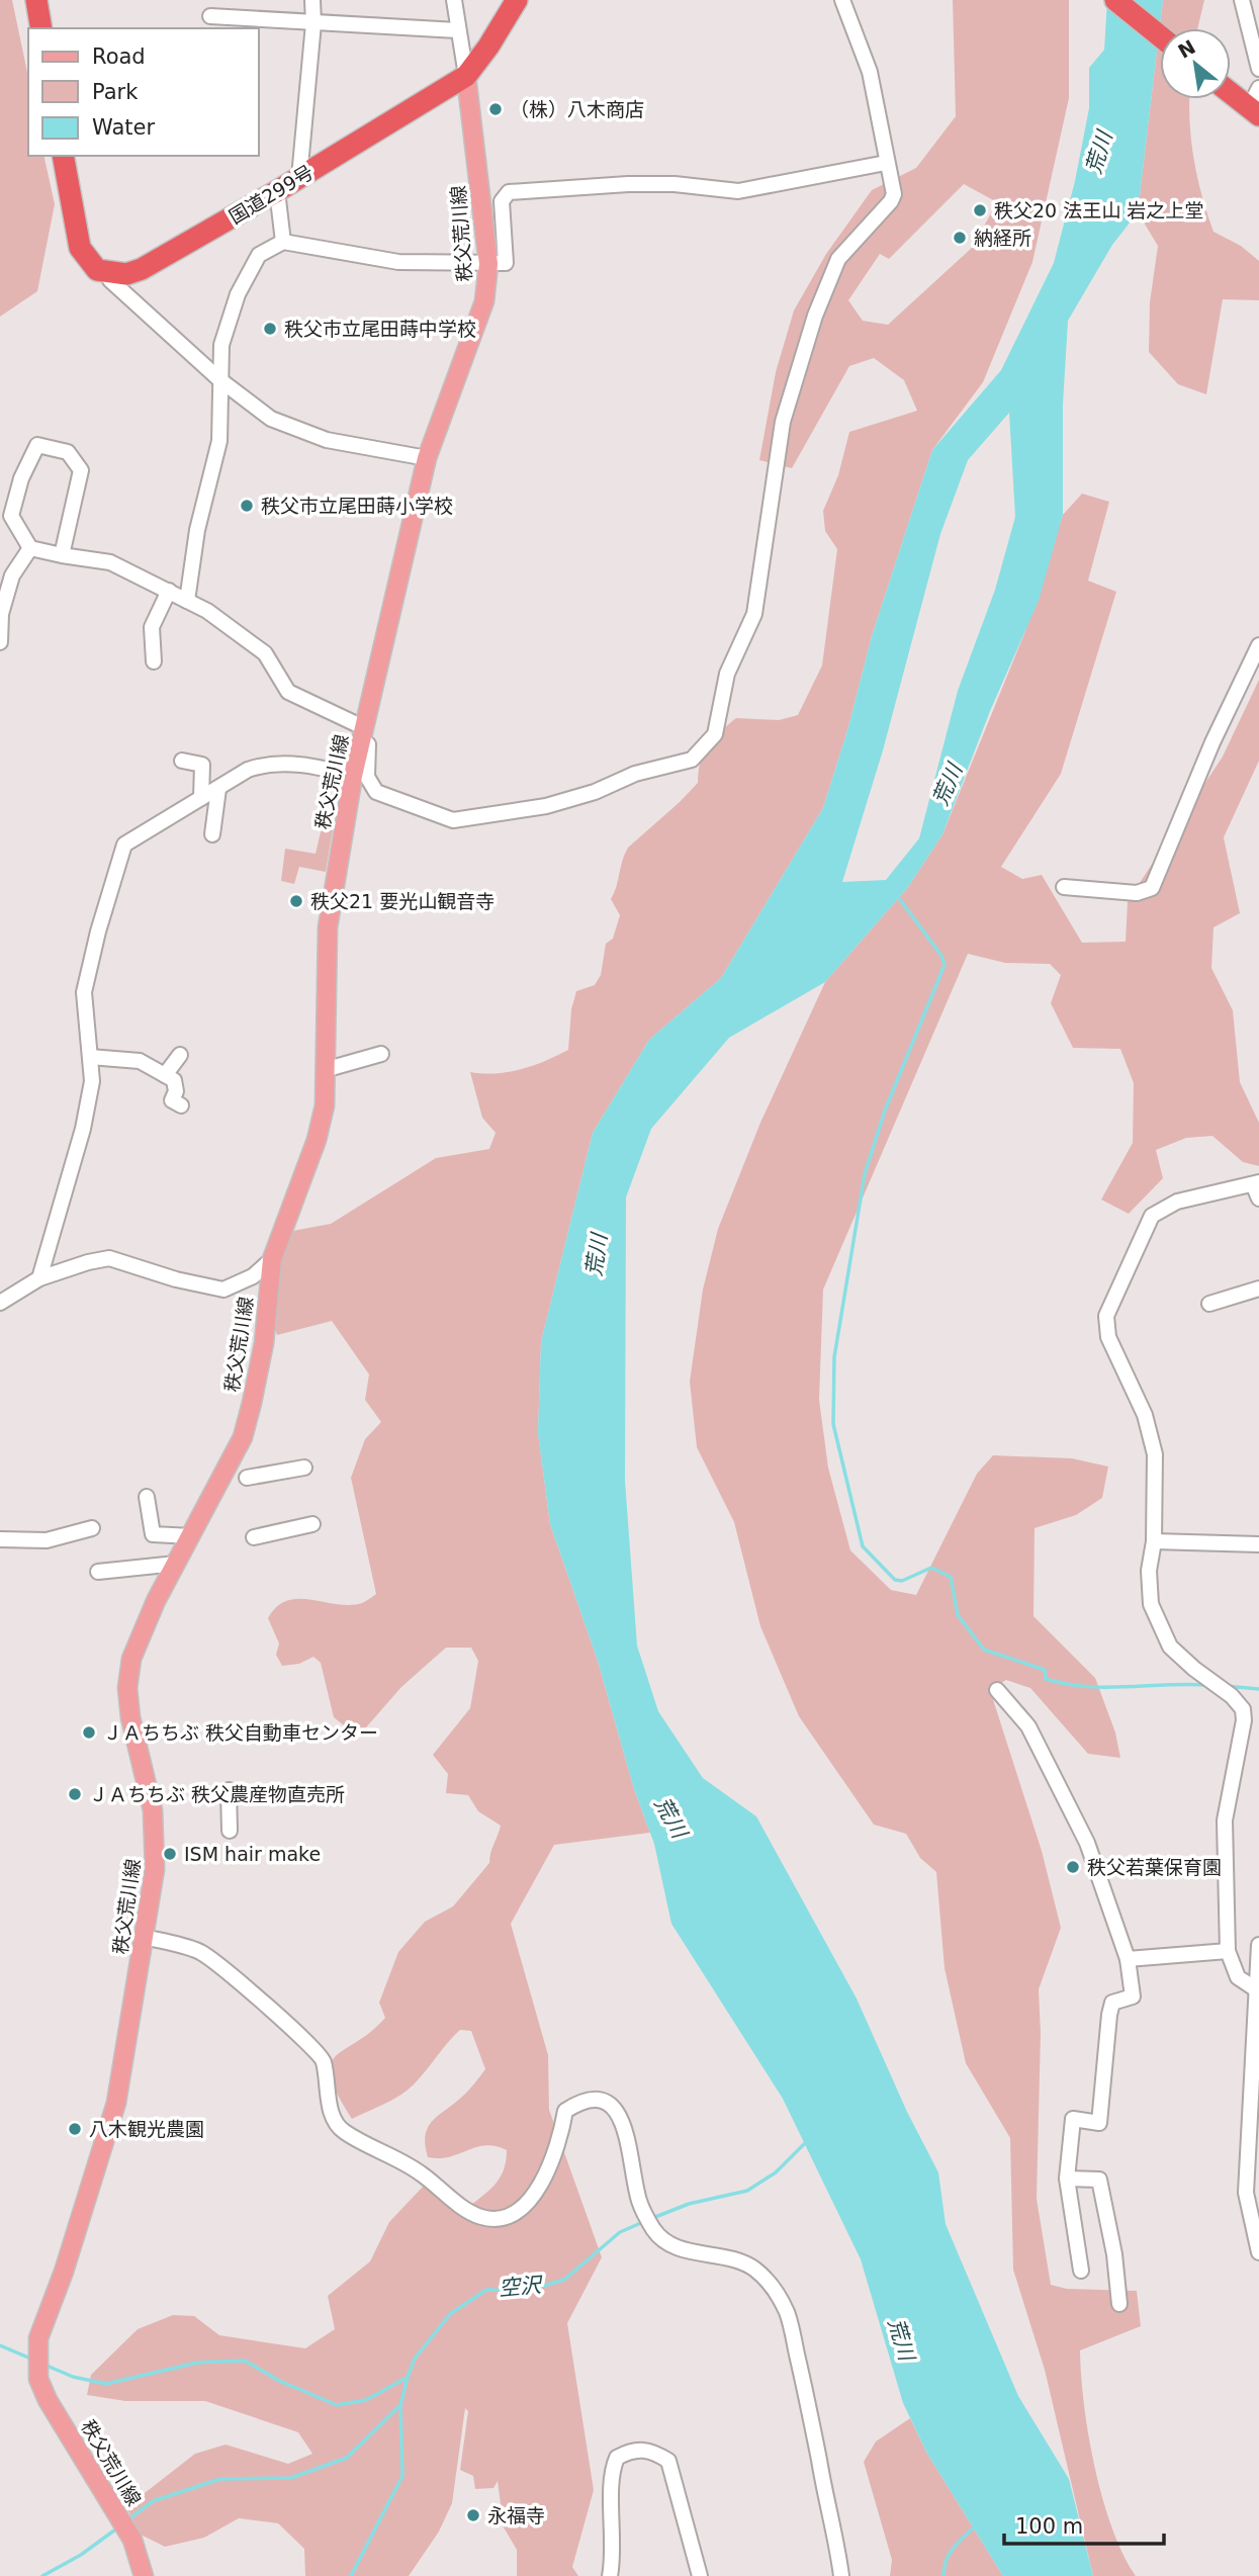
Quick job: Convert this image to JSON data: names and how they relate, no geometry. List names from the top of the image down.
{
  "streets": {
    "highway": ["国道299号"],
    "main road": ["秩父荒川線"]
  },
  "crossings": [
    ["国道299号", "秩父荒川線"]
  ],
  "water": ["荒川", "空沢"],
  "places": [
    "（株）八木商店",
    "秩父20 法王山 岩之上堂",
    "納経所",
    "秩父市立尾田蒔中学校",
    "秩父市立尾田蒔小学校",
    "秩父21 要光山観音寺",
    "ＪＡちちぶ 秩父自動車センター",
    "ＪＡちちぶ 秩父農産物直売所",
    "ISM hair make",
    "秩父若葉保育園",
    "八木観光農園",
    "永福寺"
  ],
  "legend": ["Road", "Park", "Water"],
  "scale_bar": "100 m",
  "north": "top left"
}
